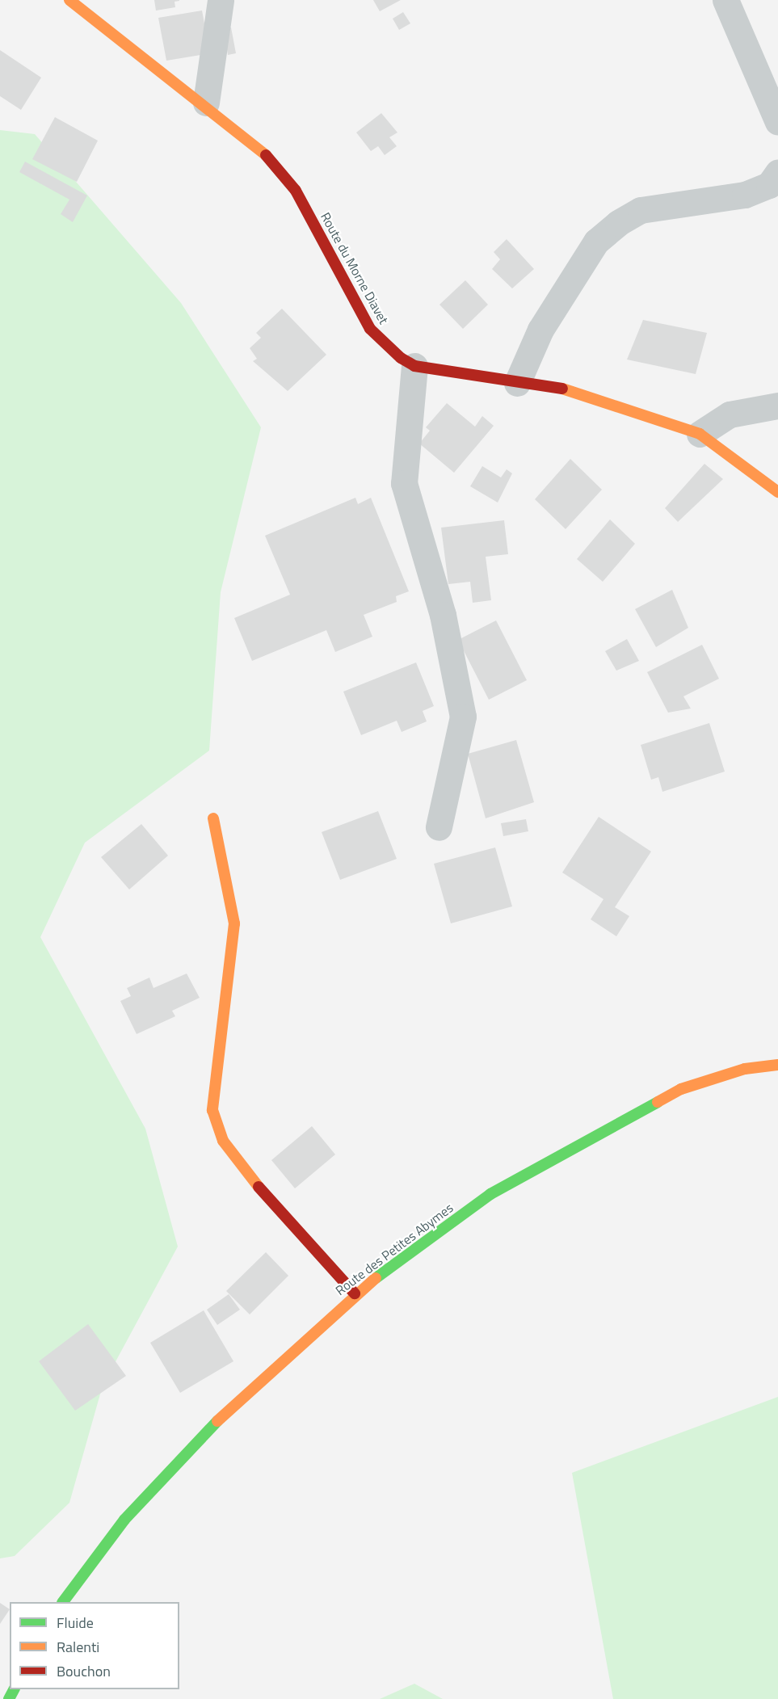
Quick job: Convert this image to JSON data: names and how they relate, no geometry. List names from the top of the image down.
{
  "streets": {
    "street": ["Route du Morne Diavet", "Route des Petites Abymes"]
  },
  "legend": ["Fluide", "Ralenti", "Bouchon"]
}
